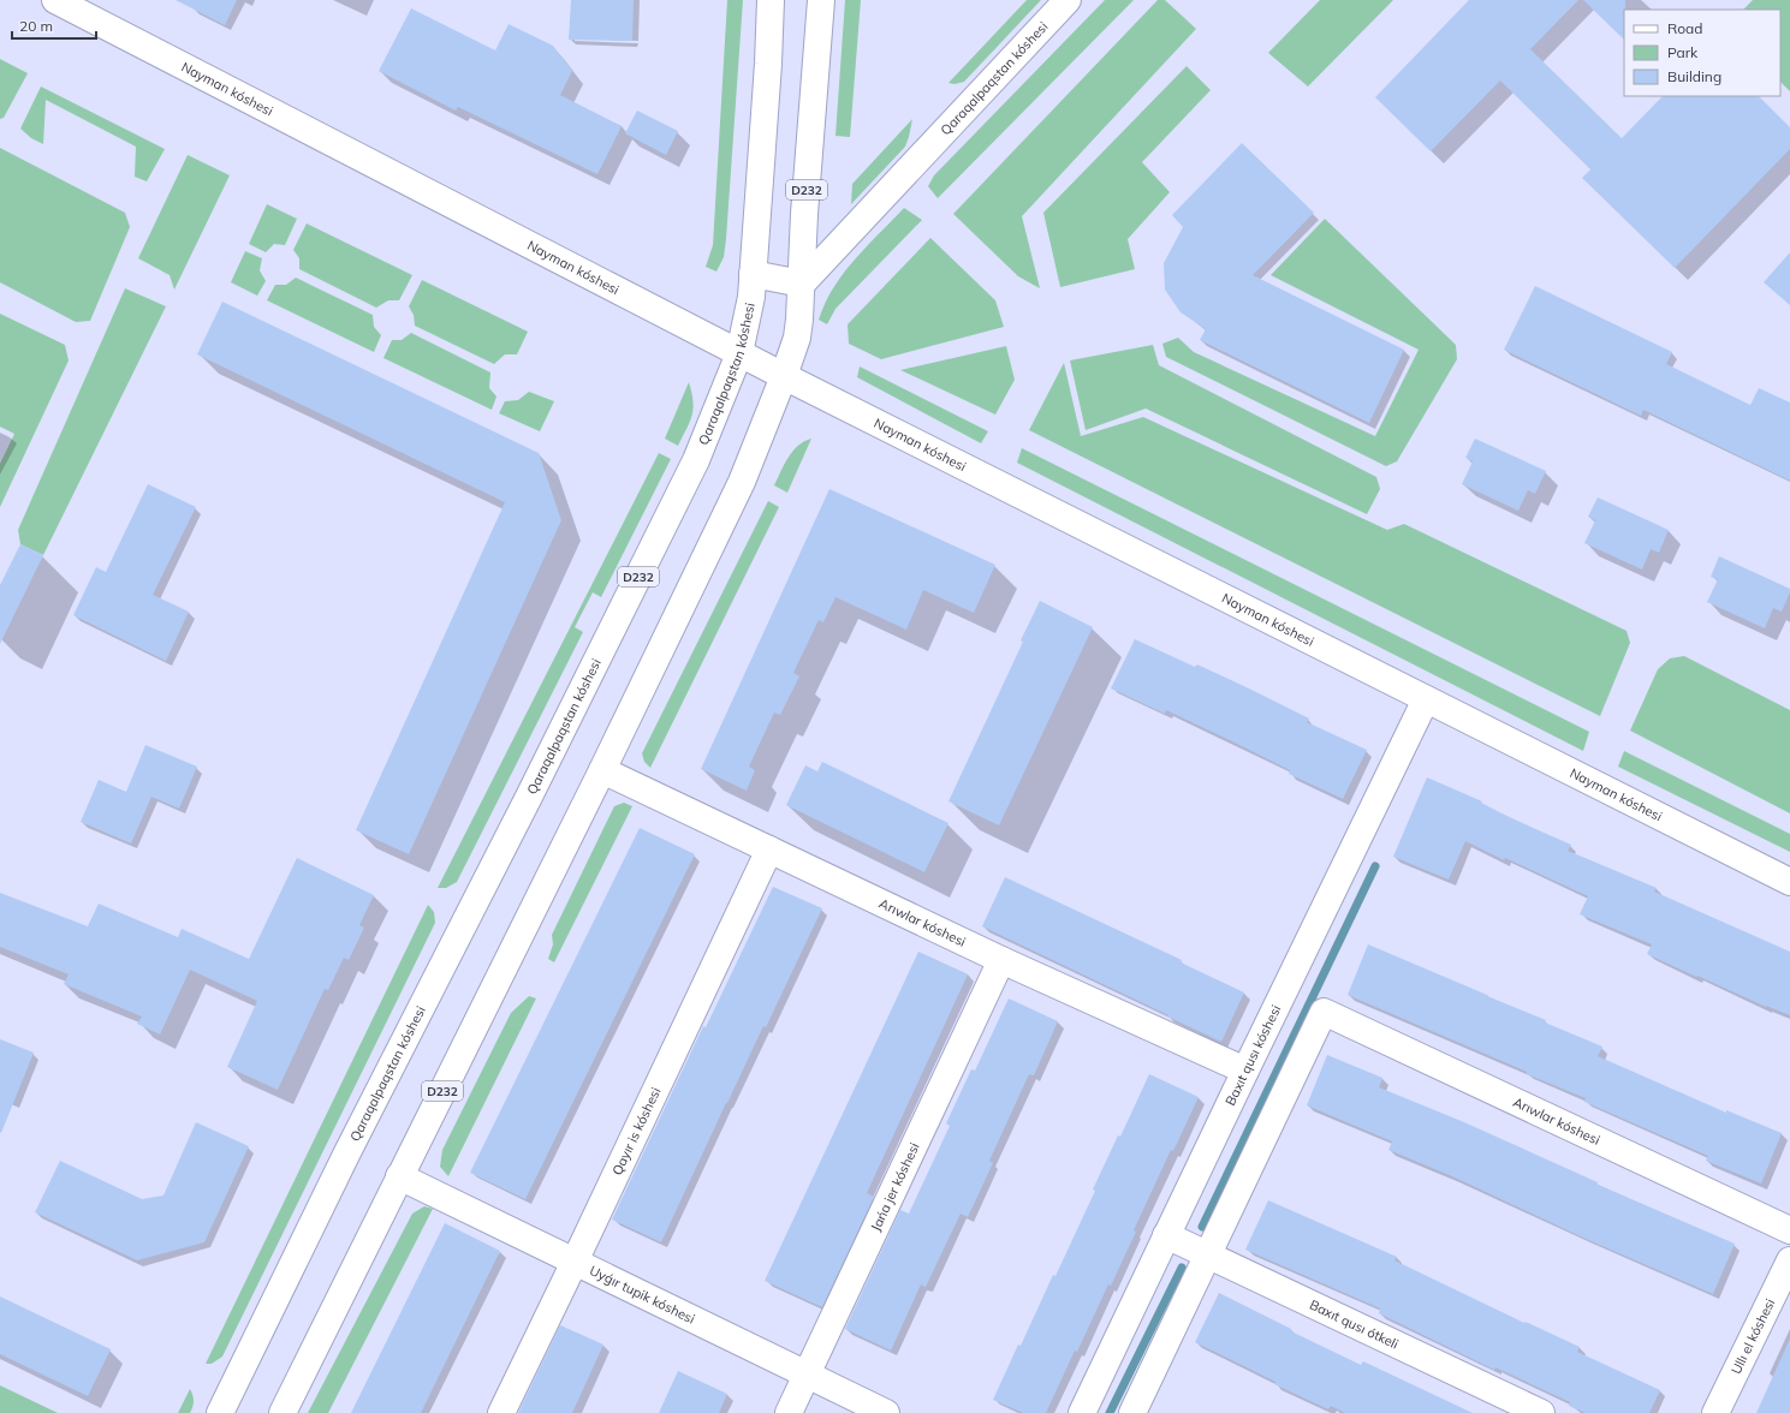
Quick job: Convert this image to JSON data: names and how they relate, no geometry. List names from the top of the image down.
{
  "streets": {
    "street": [
      "Qaraqalpaqstan kóshesi",
      "Nayman kóshesi",
      "D232",
      "Arıwlar kóshesi",
      "Baxıt qusı kóshesi",
      "Qayır is kóshesi",
      "Jańa jer kóshesi",
      "Uyǵır tupik kóshesi",
      "Baxıt qusı ótkeli",
      "Ullı el kóshesi"
    ]
  },
  "crossings": [
    ["Qaraqalpaqstan kóshesi", "Nayman kóshesi"],
    ["Qaraqalpaqstan kóshesi", "D232"],
    ["Nayman kóshesi", "D232"],
    ["Nayman kóshesi", "Baxıt qusı kóshesi"],
    ["D232", "Arıwlar kóshesi"],
    ["D232", "Uyǵır tupik kóshesi"],
    ["Arıwlar kóshesi", "Baxıt qusı kóshesi"],
    ["Arıwlar kóshesi", "Qayır is kóshesi"],
    ["Arıwlar kóshesi", "Jańa jer kóshesi"],
    ["Arıwlar kóshesi", "Baxıt qusı ótkeli"],
    ["Baxıt qusı kóshesi", "Baxıt qusı ótkeli"],
    ["Qayır is kóshesi", "Uyǵır tupik kóshesi"],
    ["Jańa jer kóshesi", "Uyǵır tupik kóshesi"]
  ],
  "legend": ["Road", "Park", "Building"],
  "scale_bar": "20 m"
}
